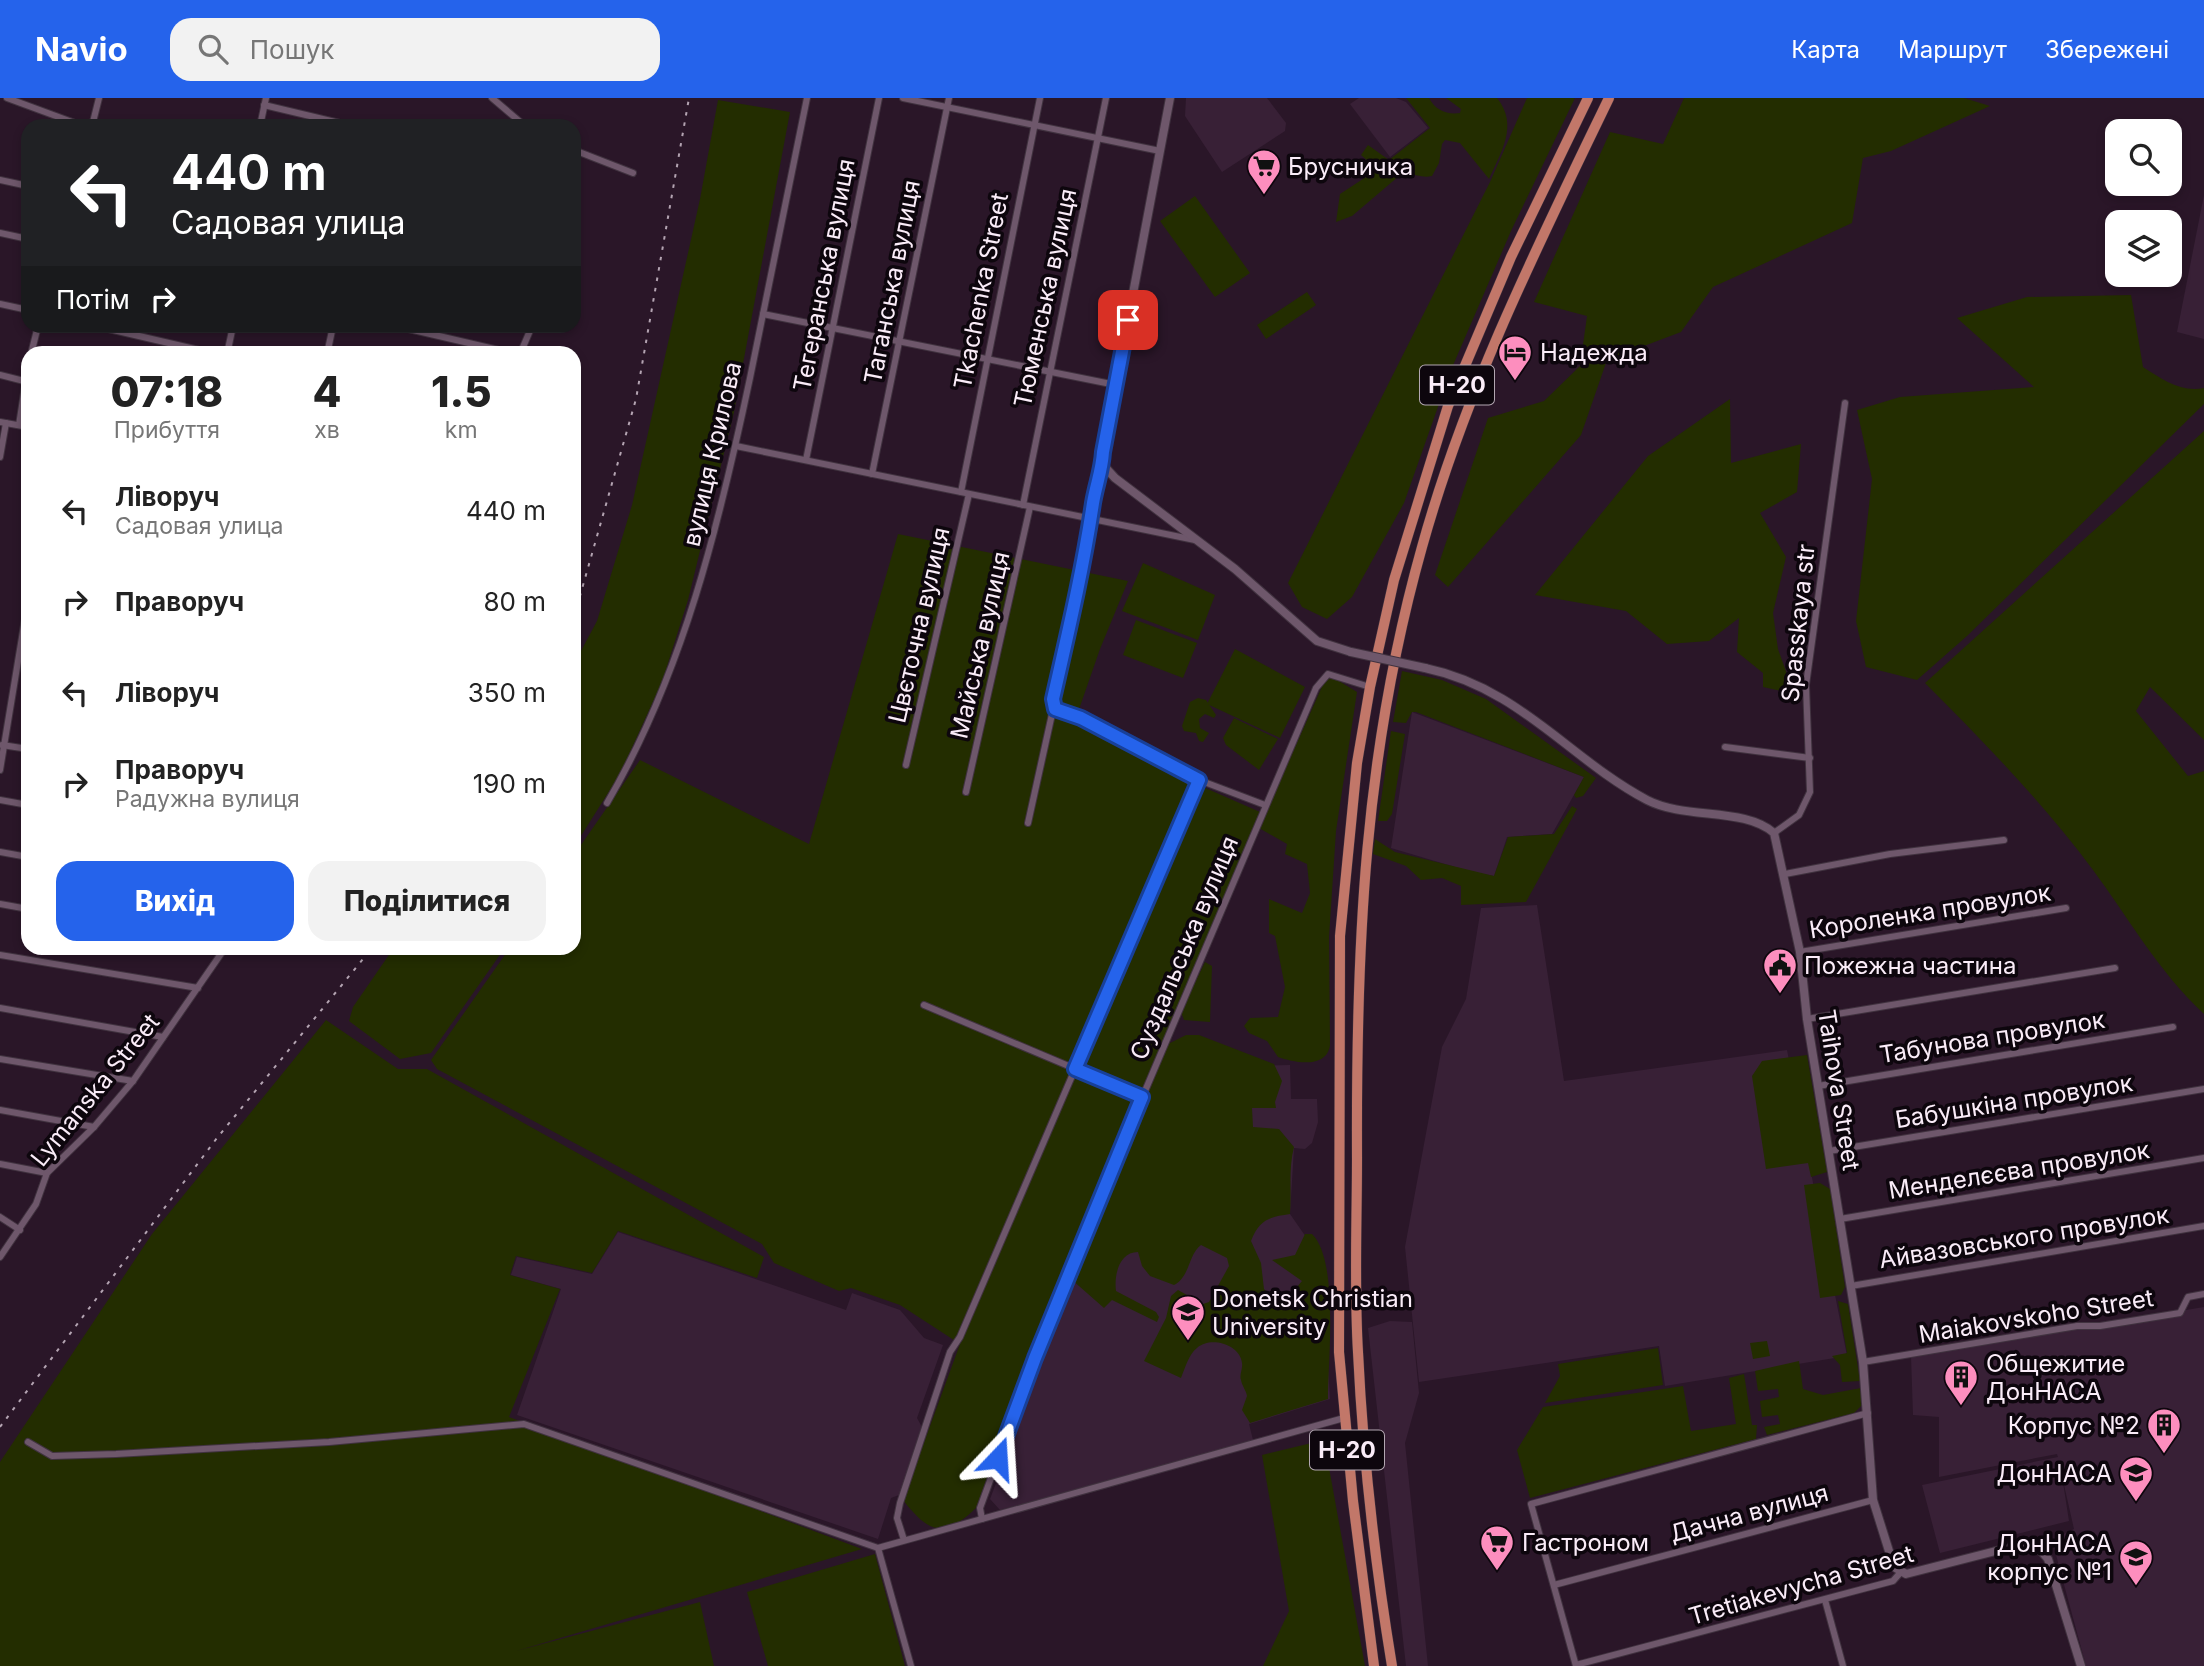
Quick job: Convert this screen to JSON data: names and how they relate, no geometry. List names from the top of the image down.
{
  "streets": {
    "main road": ["Н-20"],
    "street": [
      "Тегеранська вулиця",
      "Таганська вулиця",
      "Tkachenka Street",
      "Тюменська вулиця",
      "вулиця Крилова",
      "Spasskaya str",
      "Цвєточна вулиця",
      "Майська вулиця",
      "Короленка провулок",
      "Суздальська вулиця",
      "Табунова провулок",
      "Lymanska Street",
      "Taihova Street",
      "Бабушкіна провулок",
      "Менделєєва провулок",
      "Айвазовського провулок",
      "Maiakovskoho Street",
      "Дачна вулиця",
      "Tretiakevycha Street"
    ]
  },
  "crossings": [
    ["Тюменська вулиця", "Майська вулиця"],
    ["Н-20", "Суздальська вулиця"],
    ["Spasskaya str", "Taihova Street"],
    ["Короленка провулок", "Taihova Street"],
    ["Табунова провулок", "Taihova Street"],
    ["Taihova Street", "Бабушкіна провулок"],
    ["Taihova Street", "Менделєєва провулок"],
    ["Taihova Street", "Айвазовського провулок"],
    ["Taihova Street", "Maiakovskoho Street"],
    ["Taihova Street", "Дачна вулиця"],
    ["Taihova Street", "Tretiakevycha Street"]
  ],
  "places": {
    "supermarket": ["Брусничка", "Гастроном"],
    "hotel": ["Надежда"],
    "public building": ["Пожежна частина"],
    "school or university": ["Donetsk Christian University", "ДонНАСА", "ДонНАСА корпус №1"],
    "building": ["Общежитие ДонНАСА", "Корпус №2"]
  },
  "page": {
    "header": "Navio",
    "search": "Пошук",
    "nav": ["Карта", "Маршрут", "Збережені"],
    "turn": ["440 m", "Садовая улица"],
    "then": "Потім",
    "eta": [
      "07:18",
      "Прибуття",
      "4",
      "хв",
      "1.5",
      "km"
    ],
    "list": [
      {
        "name": "Ліворуч",
        "note": "Садовая улица",
        "value": "440 m"
      },
      {
        "name": "Праворуч",
        "value": "80 m"
      },
      {
        "name": "Ліворуч",
        "value": "350 m"
      },
      {
        "name": "Праворуч",
        "note": "Радужна вулиця",
        "value": "190 m"
      }
    ],
    "buttons": ["Вихід", "Поділитися"]
  }
}
